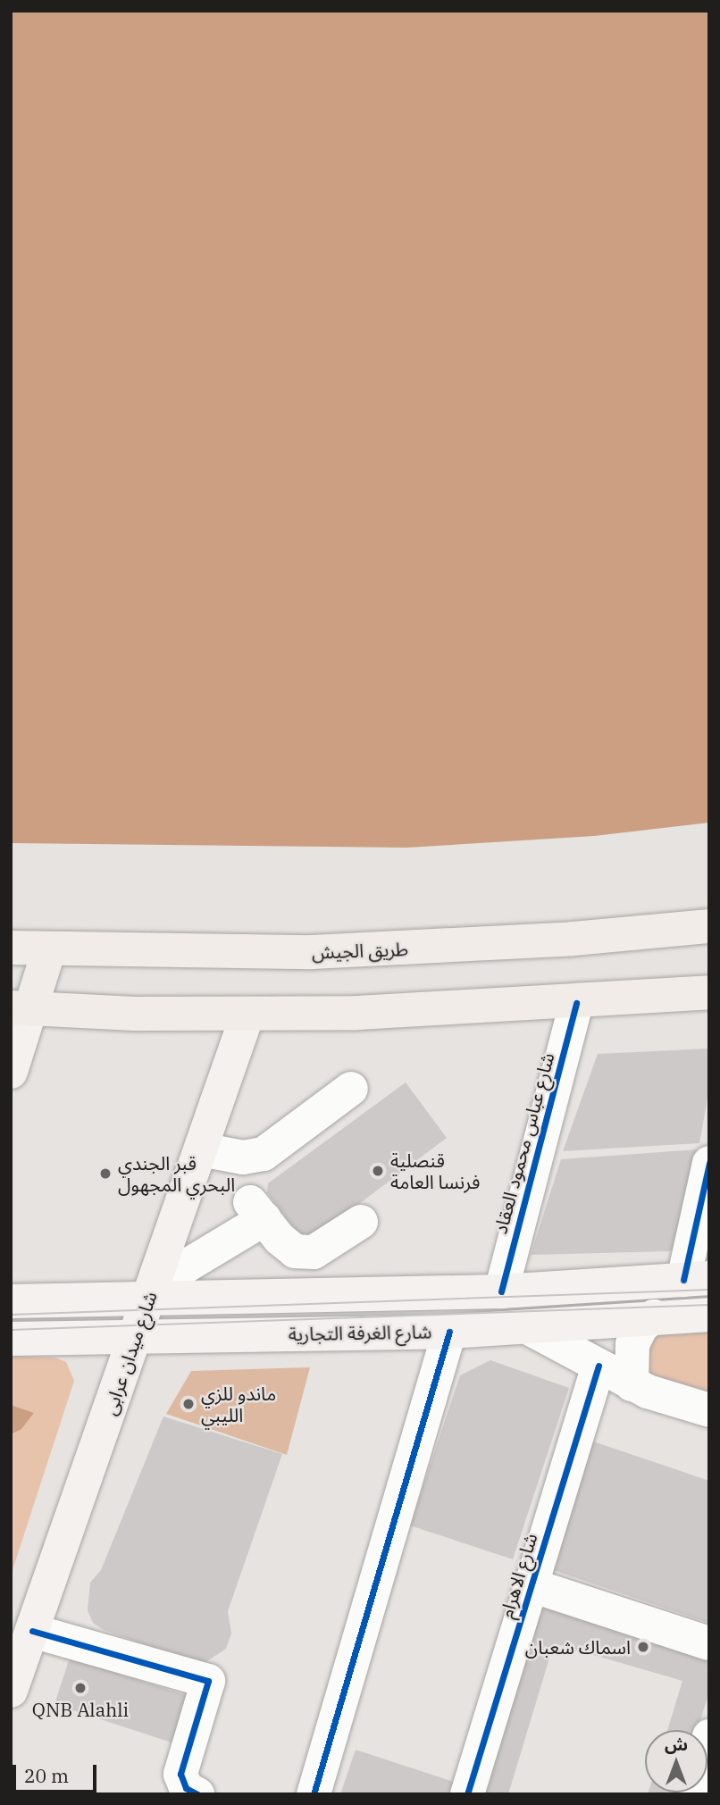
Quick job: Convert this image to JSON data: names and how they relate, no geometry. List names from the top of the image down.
{
  "streets": {
    "highway": ["طريق الجيش"],
    "main road": ["شارع الغرفة التجارية", "شارع ميدان عرابى"],
    "street": ["شارع عباس محمود العقاد", "شارع الاهرام"]
  },
  "crossings": [
    ["شارع عباس محمود العقاد", "شارع الغرفة التجارية"],
    ["شارع الغرفة التجارية", "شارع ميدان عرابى"]
  ],
  "places": [
    "قنصلية فرنسا العامة",
    "قبر الجندي البحري المجهول",
    "ماندو للزي الليبي",
    "اسماك شعبان",
    "QNB Alahli"
  ],
  "scale_bar": "20 m",
  "north": "top"
}
